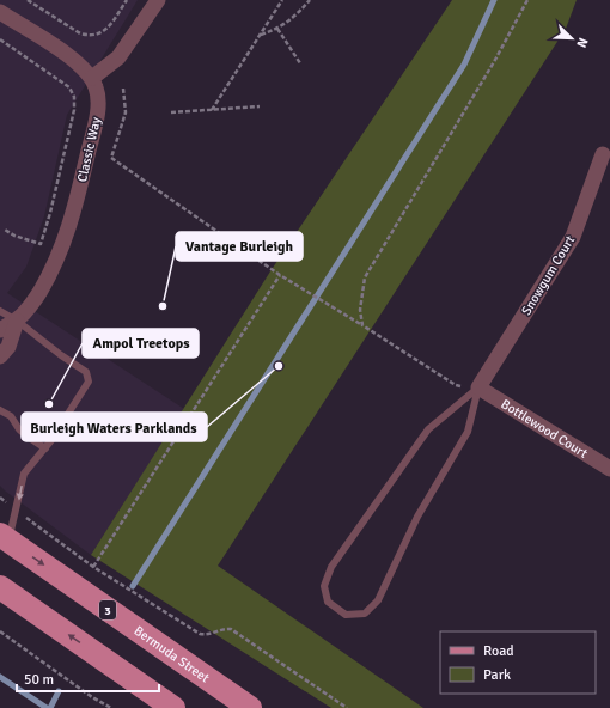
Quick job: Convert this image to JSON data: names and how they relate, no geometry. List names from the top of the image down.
{
  "streets": {
    "main road": ["3", "Bermuda Street"],
    "street": ["Classic Way", "Snowgum Court", "Bottlewood Court"]
  },
  "crossings": [
    ["Snowgum Court", "Bottlewood Court"]
  ],
  "places": ["Vantage Burleigh", "Burleigh Waters Parklands", "Ampol Treetops"],
  "legend": ["Road", "Park"],
  "scale_bar": "50 m",
  "north": "bottom right"
}
